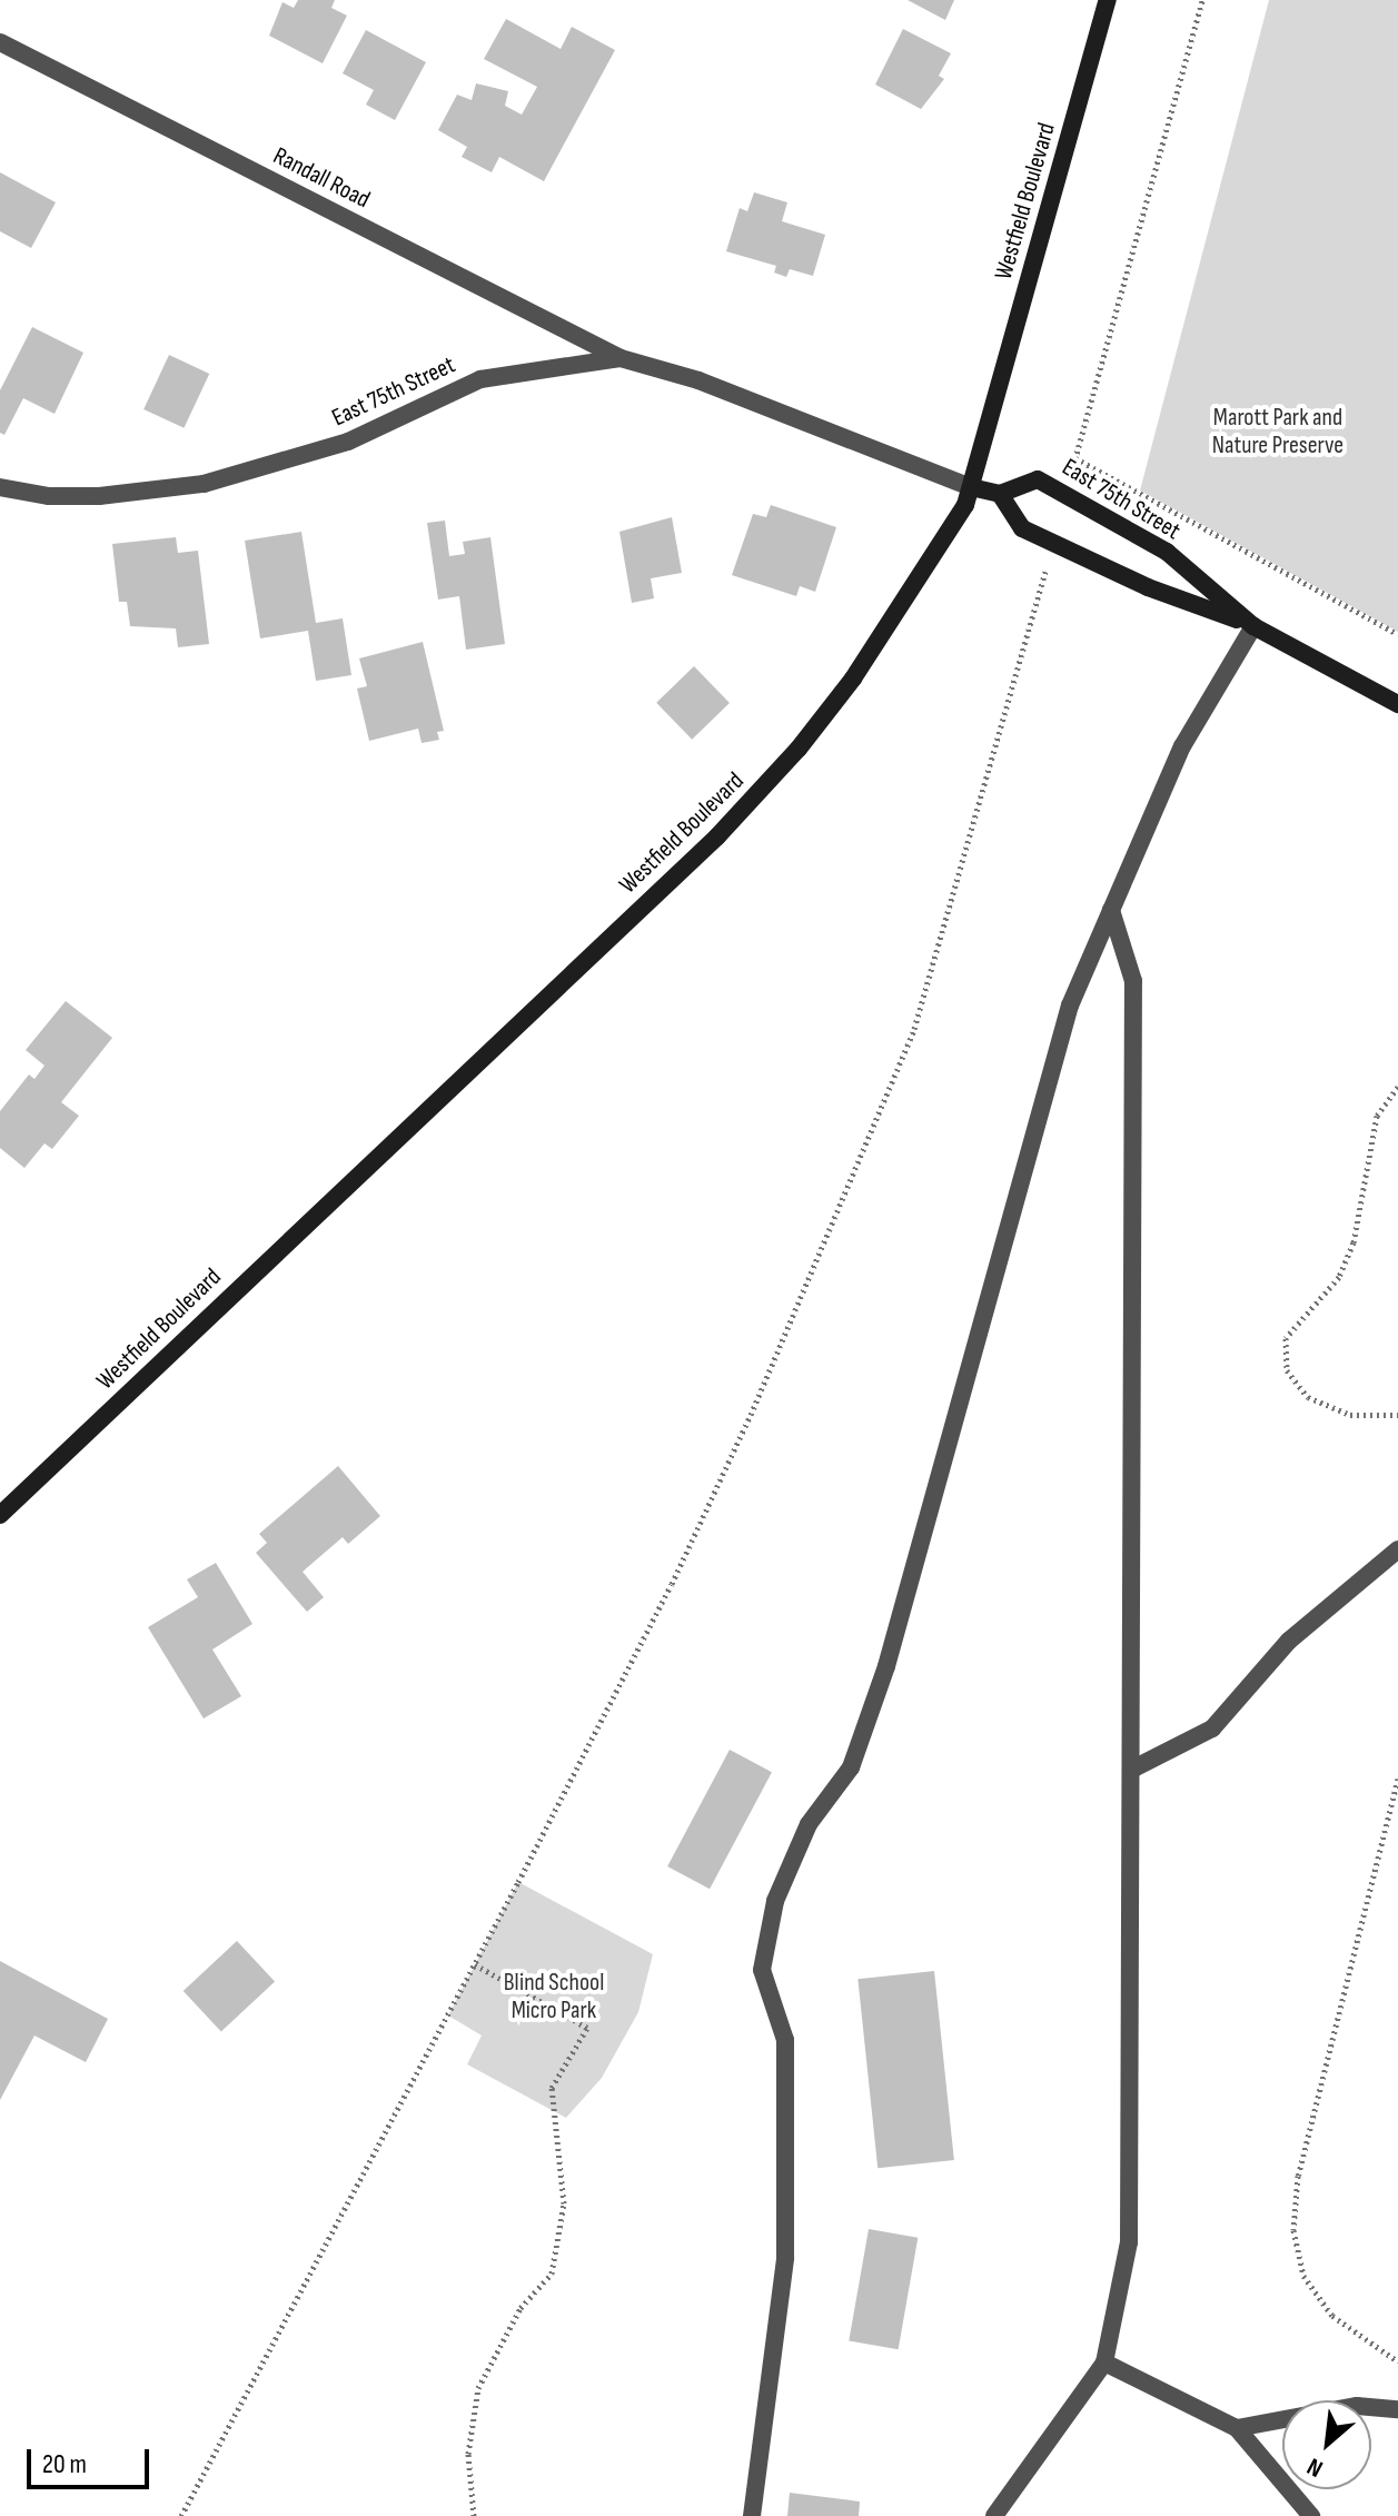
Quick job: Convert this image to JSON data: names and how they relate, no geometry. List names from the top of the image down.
{
  "streets": {
    "street": ["Randall Road", "Westfield Boulevard", "East 75th Street"]
  },
  "crossings": [
    ["Randall Road", "East 75th Street"],
    ["Westfield Boulevard", "East 75th Street"]
  ],
  "parks": ["Marott Park and Nature Preserve", "Blind School Micro Park"],
  "scale_bar": "20 m",
  "north": "bottom left"
}
